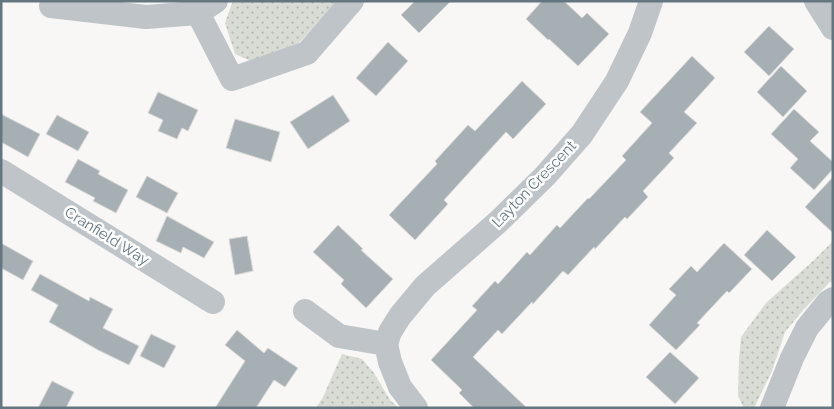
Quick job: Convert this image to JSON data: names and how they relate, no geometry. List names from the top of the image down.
{
  "streets": {
    "street": ["Layton Crescent", "Cranfield Way"]
  }
}
